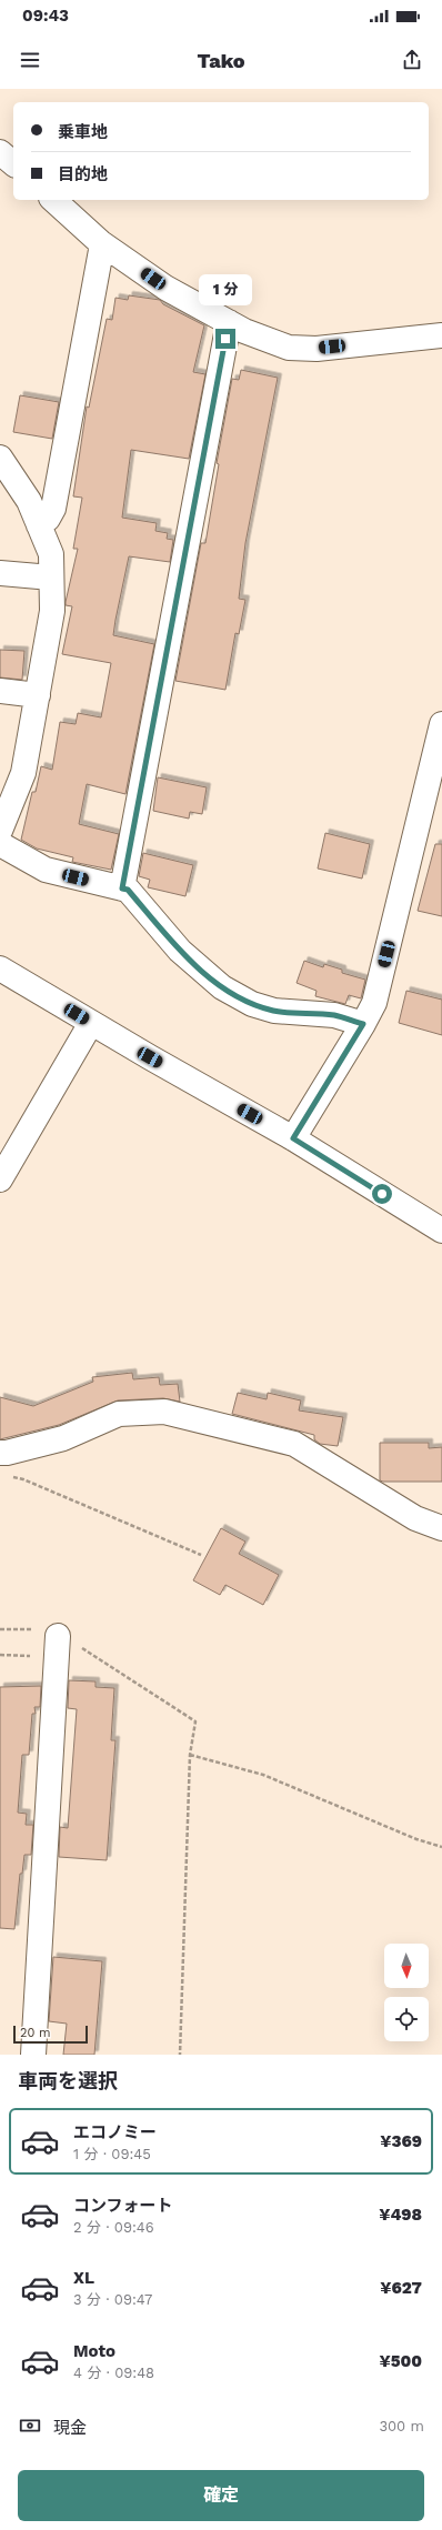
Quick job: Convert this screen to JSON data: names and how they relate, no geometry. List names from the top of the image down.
{
  "scale_bar": "20 m",
  "north": "bottom",
  "page": {
    "status": "09:43",
    "header": "Tako",
    "banner": ["乗車地", "目的地"],
    "bubble": "1 分",
    "scale": "20 m",
    "heading": "車両を選択",
    "list": [
      {
        "name": "エコノミー",
        "note": "1 分 · 09:45",
        "value": "¥369"
      },
      {
        "name": "コンフォート",
        "note": "2 分 · 09:46",
        "value": "¥498"
      },
      {
        "name": "XL",
        "note": "3 分 · 09:47",
        "value": "¥627"
      },
      {
        "name": "Moto",
        "note": "4 分 · 09:48",
        "value": "¥500"
      }
    ],
    "pay": ["現金", "300 m"],
    "buttons": "確定"
  }
}
